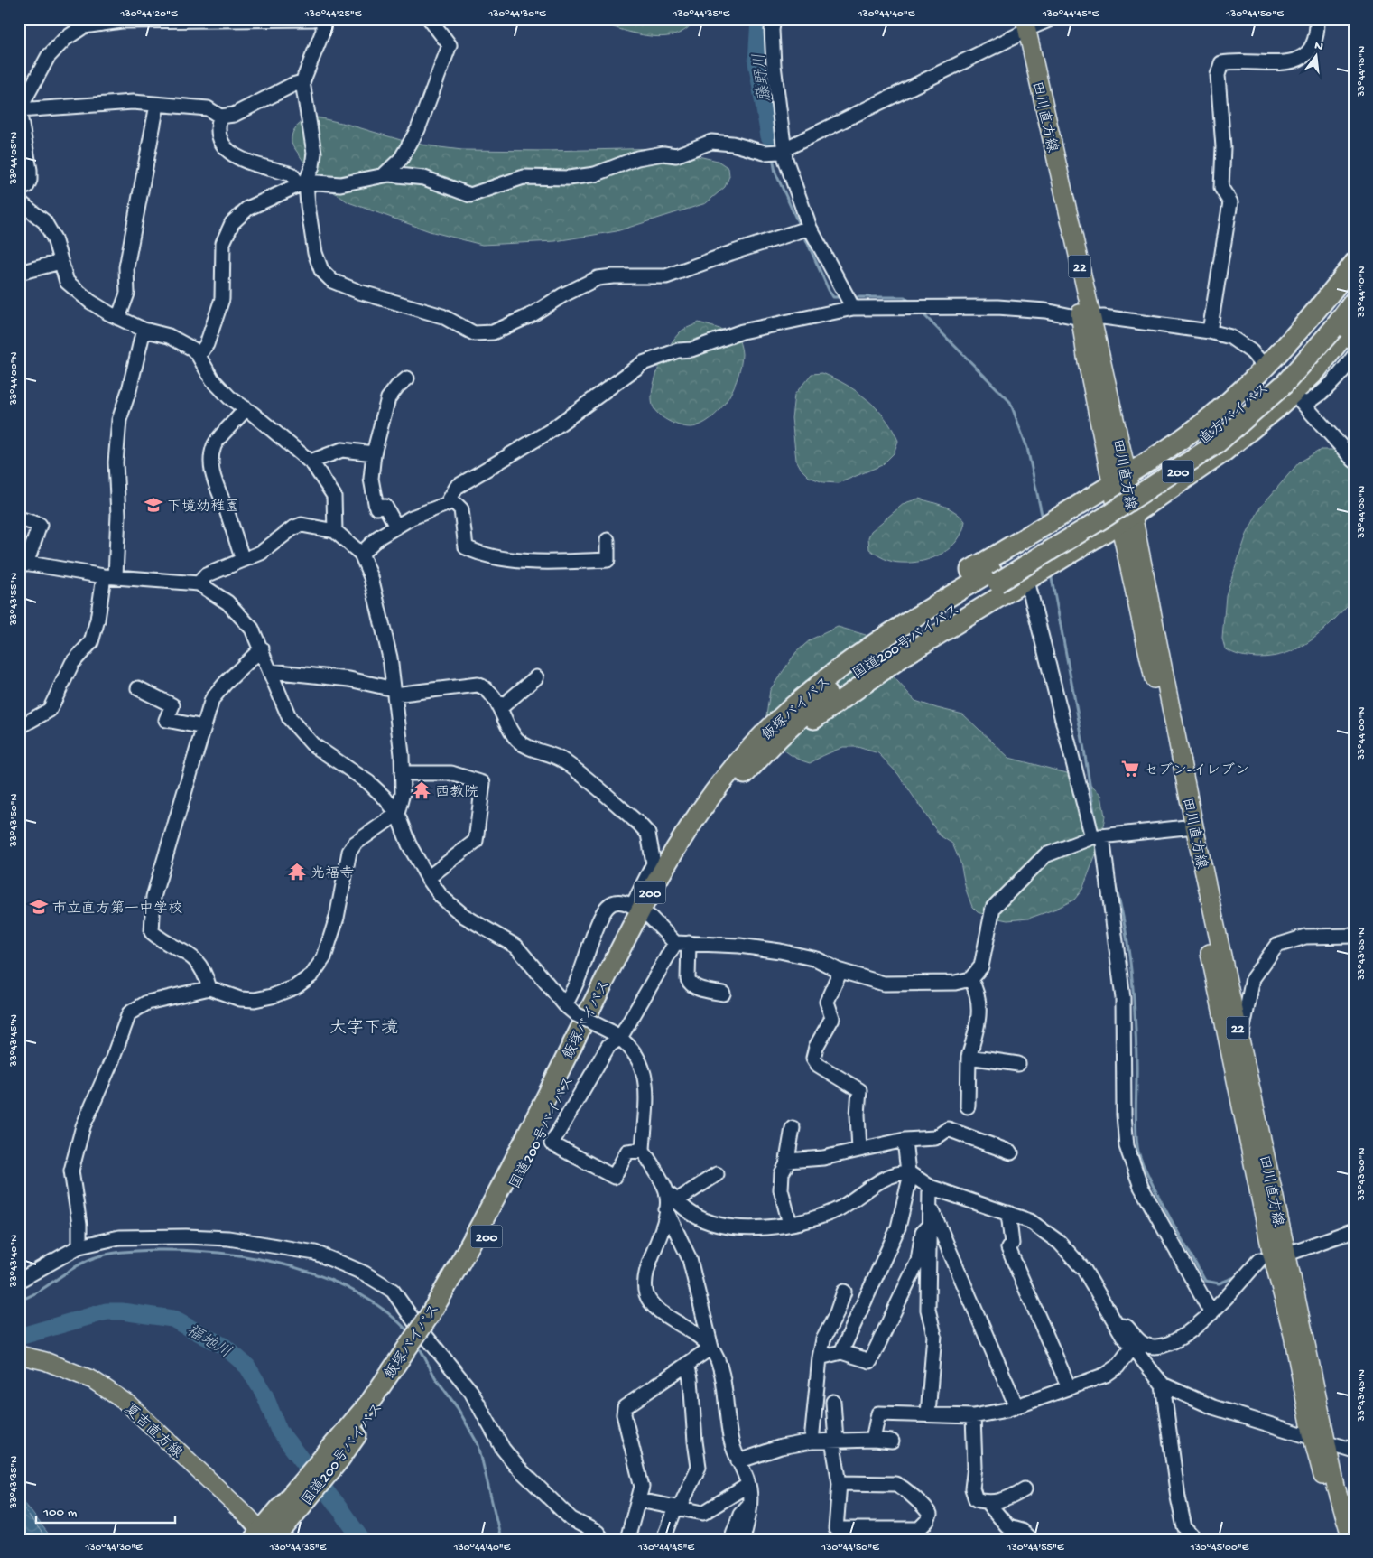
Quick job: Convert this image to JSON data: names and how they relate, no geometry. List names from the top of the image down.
{
  "streets": {
    "highway": [
      "直方バイパス",
      "200",
      "国道200号バイパス",
      "飯塚バイパス"
    ],
    "main road": ["田川直方線", "22", "夏吉直方線"]
  },
  "crossings": [
    ["直方バイパス", "国道200号バイパス"],
    ["直方バイパス", "飯塚バイパス"],
    ["国道200号バイパス", "飯塚バイパス"],
    ["国道200号バイパス", "夏吉直方線"]
  ],
  "districts": ["大字下境"],
  "water": ["藤野川", "福地川"],
  "places": {
    "school or university": ["下境幼稚園", "市立直方第一中学校"],
    "supermarket": ["セブン-イレブン"],
    "temple": ["西教院", "光福寺"]
  },
  "scale_bar": "100 m",
  "north": "top",
  "coordinates": [
    "130°44'20\"E",
    "130°44'25\"E",
    "130°44'30\"E",
    "130°44'35\"E",
    "130°44'40\"E",
    "130°44'45\"E",
    "130°44'50\"E",
    "33°44'15\"N",
    "33°44'05\"N",
    "33°44'10\"N",
    "33°44'00\"N",
    "33°43'55\"N",
    "33°43'50\"N",
    "33°43'45\"N",
    "33°43'40\"N",
    "33°43'35\"N",
    "130°44'55\"E",
    "130°45'00\"E"
  ]
}
